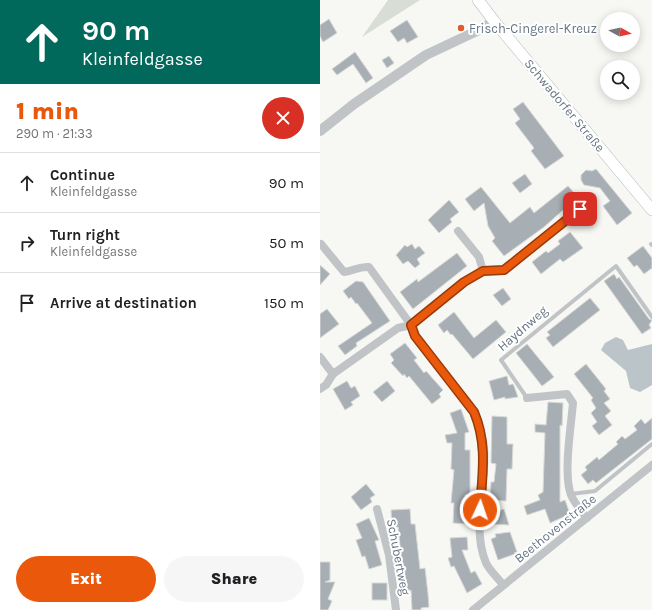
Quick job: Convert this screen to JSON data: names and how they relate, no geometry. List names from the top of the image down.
{
  "streets": {
    "main road": ["Schwadorfer Straße"],
    "street": ["Haydnweg", "Beethovenstraße", "Schubertweg"]
  },
  "crossings": [
    ["Haydnweg", "Beethovenstraße"]
  ],
  "places": ["Frisch-Cingerel-Kreuz"],
  "north": "right",
  "page": {
    "turn": ["90 m", "Kleinfeldgasse"],
    "heading": ["1 min", "290 m · 21:33"],
    "list": [
      {
        "name": "Continue",
        "note": "Kleinfeldgasse",
        "value": "90 m"
      },
      {
        "name": "Turn right",
        "note": "Kleinfeldgasse",
        "value": "50 m"
      },
      {
        "name": "Arrive at destination",
        "value": "150 m"
      }
    ],
    "buttons": ["Exit", "Share"]
  }
}
